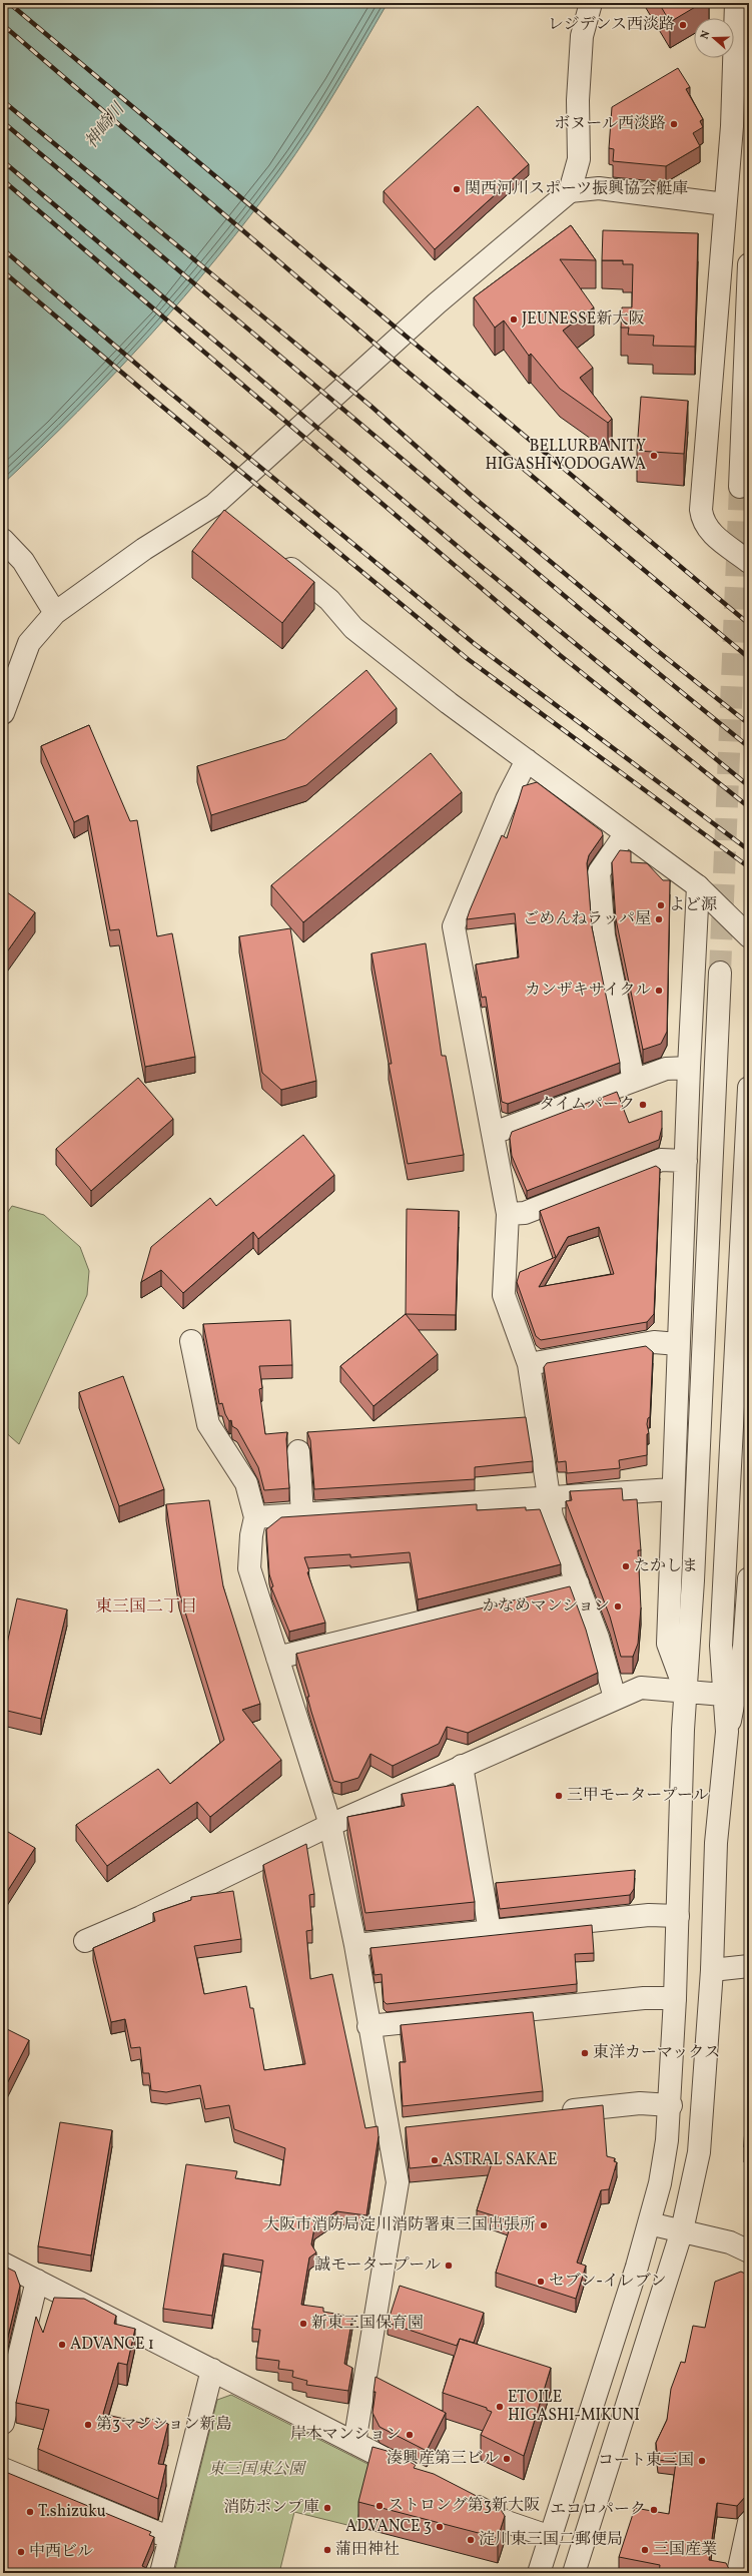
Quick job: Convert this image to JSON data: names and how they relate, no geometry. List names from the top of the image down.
{
  "districts": ["東三国二丁目"],
  "water": ["神崎川"],
  "parks": ["東三国東公園"],
  "places": [
    "レジデンス西淡路",
    "ボヌール西淡路",
    "関西河川スポーツ振興協会艇庫",
    "JEUNESSE新大阪",
    "BELLURBANITY HIGASHI YODOGAWA",
    "よど源",
    "ごめんねラッパ屋",
    "カンザキサイクル",
    "タイムパーク",
    "たかしま",
    "かなめマンション",
    "三甲モータープール",
    "東洋カーマックス",
    "ASTRAL SAKAE",
    "大阪市消防局淀川消防署東三国出張所",
    "誠モータープール",
    "セブン-イレブン",
    "新東三国保育園",
    "ADVANCE 1",
    "ETOILE HIGASHI-MIKUNI",
    "第3マンション新島",
    "岸本マンション",
    "湊興産第三ビル",
    "コート東三国",
    "ストロング第3新大阪",
    "消防ポンプ庫",
    "エコロパーク",
    "T.shizuku",
    "ADVANCE 3",
    "淀川東三国二郵便局",
    "蒲田神社",
    "三国産業",
    "中西ビル"
  ],
  "north": "left"
}
